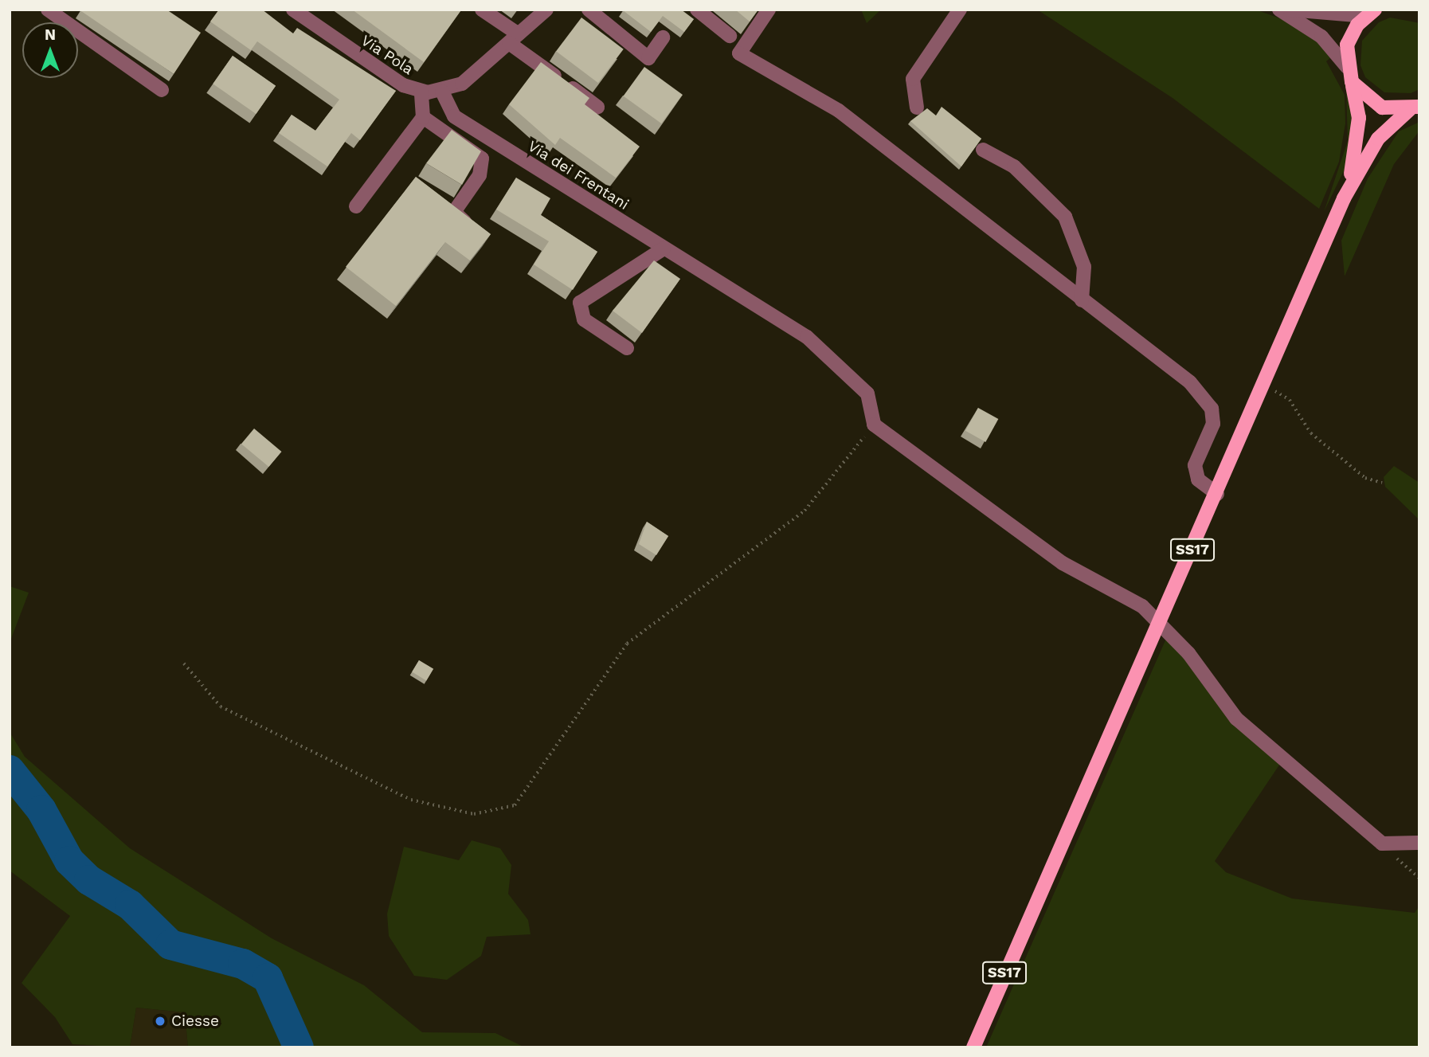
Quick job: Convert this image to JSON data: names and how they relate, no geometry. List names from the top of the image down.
{
  "streets": {
    "main road": ["SS17"],
    "street": ["Via Pola", "Via dei Frentani"]
  },
  "crossings": [
    ["Via Pola", "Via dei Frentani"]
  ],
  "places": ["Ciesse"],
  "north": "top"
}
